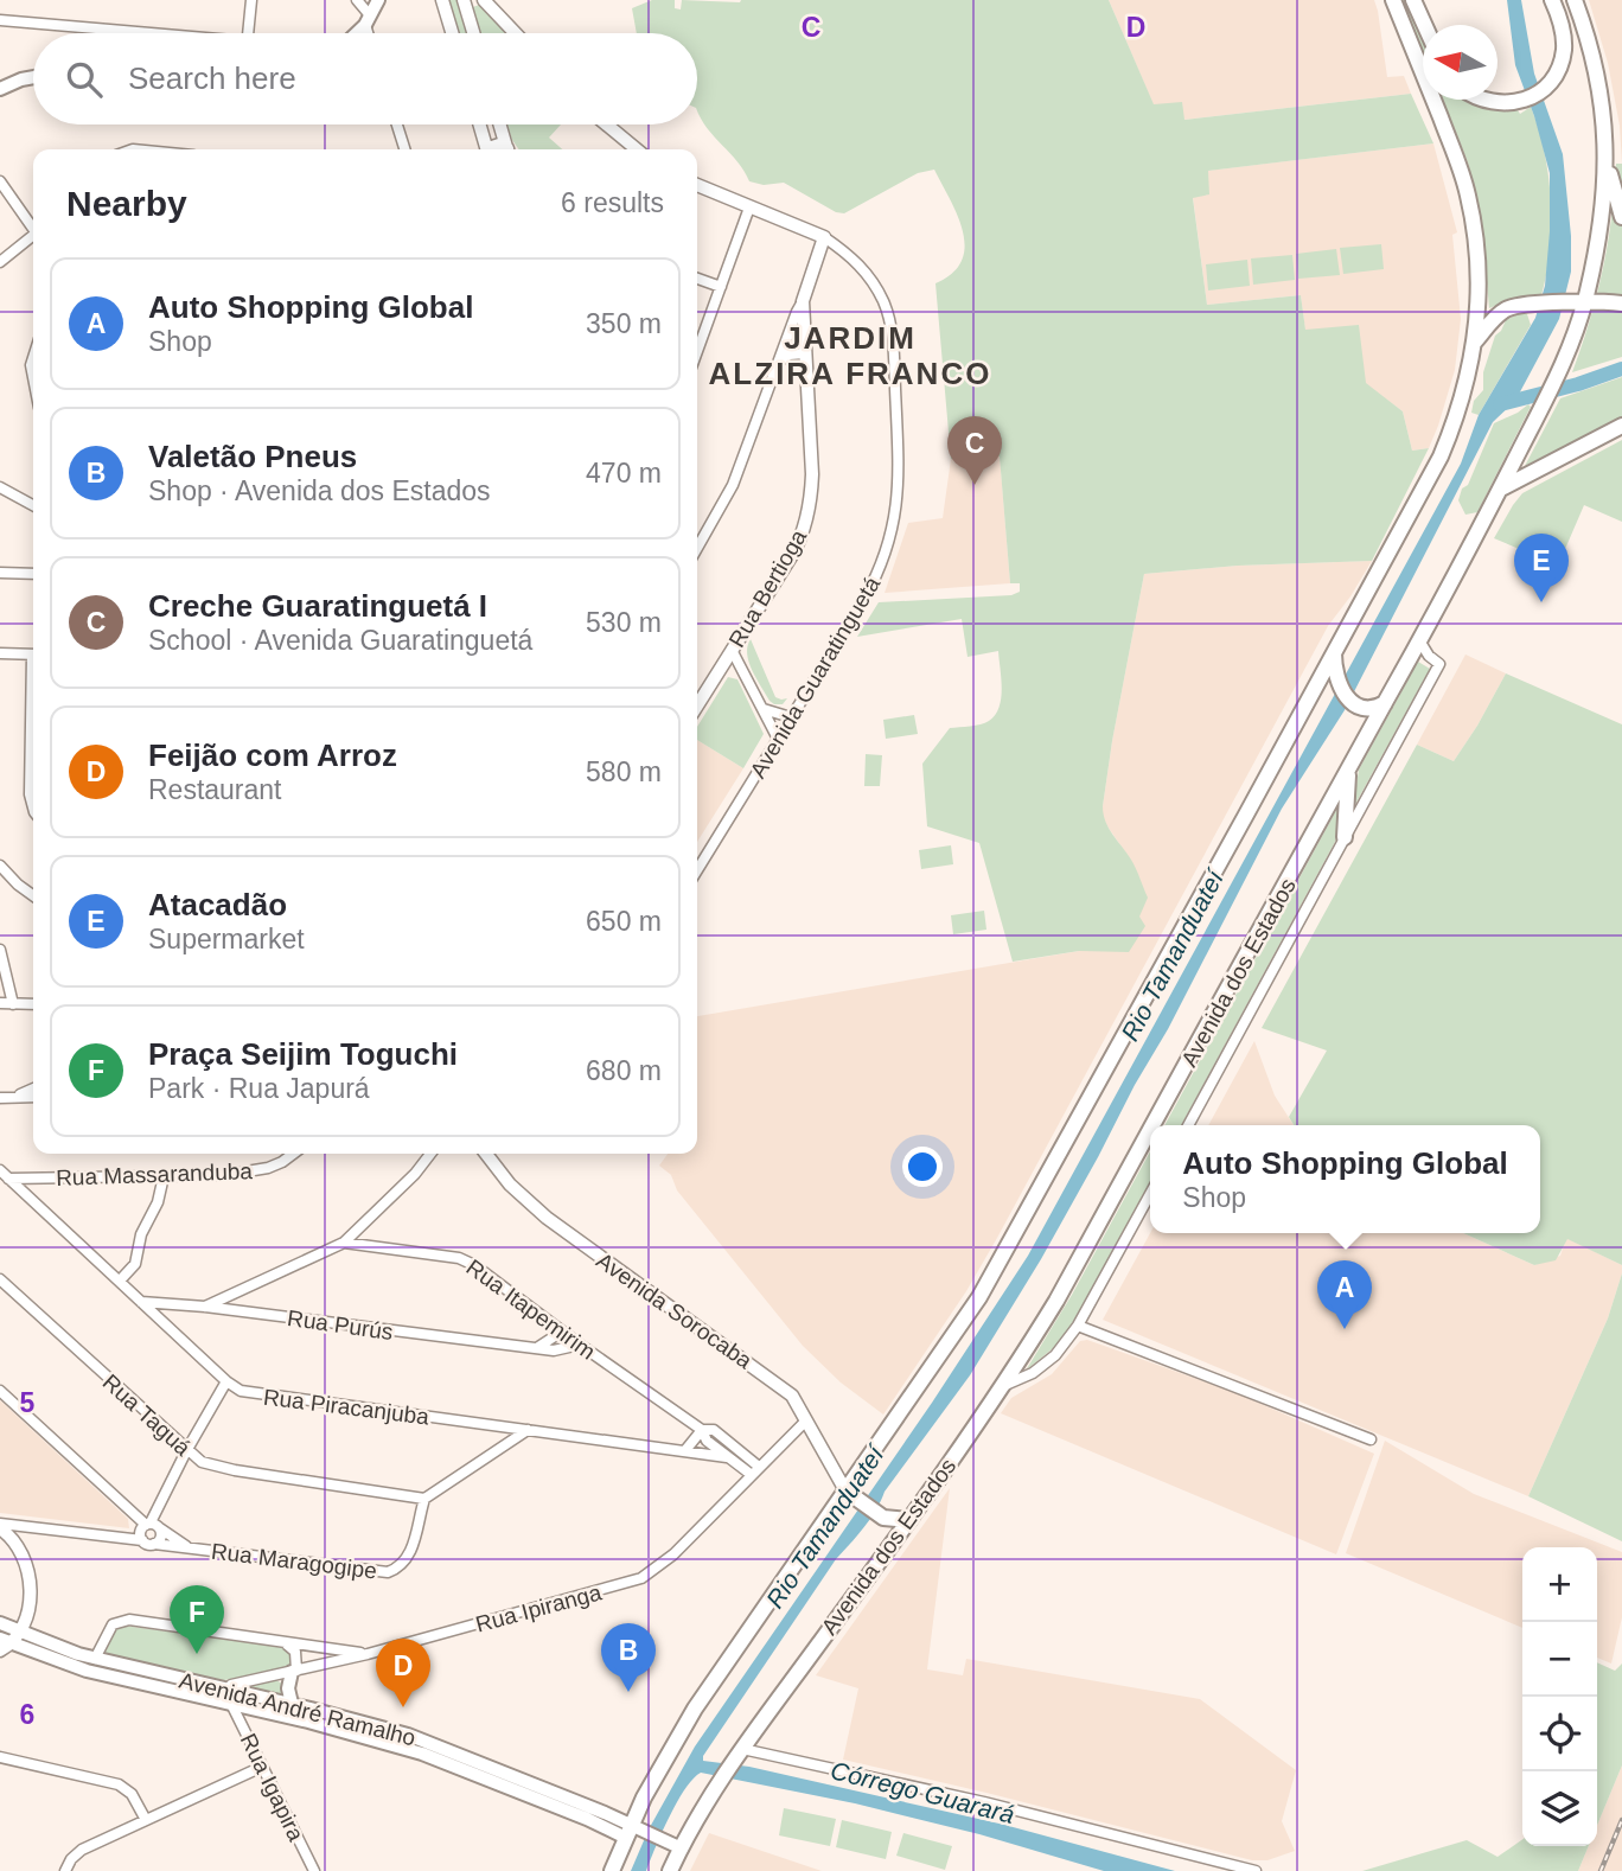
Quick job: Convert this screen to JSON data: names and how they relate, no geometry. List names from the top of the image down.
{
  "streets": {
    "highway": ["Avenida dos Estados"],
    "main road": ["Avenida André Ramalho"],
    "street": [
      "Rua Bertioga",
      "Avenida Guaratinguetá",
      "Rua Massaranduba",
      "Rua Itapemirim",
      "Avenida Sorocaba",
      "Rua Purús",
      "Rua Piracanjuba",
      "Rua Taguá",
      "Rua Maragogipe",
      "Rua Ipiranga",
      "Rua Igapira"
    ]
  },
  "crossings": [
    ["Rua Bertioga", "Avenida Guaratinguetá"],
    ["Avenida dos Estados", "Avenida André Ramalho"],
    ["Rua Massaranduba", "Rua Piracanjuba"],
    ["Rua Itapemirim", "Rua Purús"],
    ["Rua Itapemirim", "Rua Piracanjuba"],
    ["Rua Itapemirim", "Rua Ipiranga"],
    ["Avenida Sorocaba", "Rua Ipiranga"],
    ["Rua Purús", "Rua Piracanjuba"],
    ["Rua Taguá", "Rua Maragogipe"],
    ["Rua Ipiranga", "Avenida André Ramalho"],
    ["Avenida André Ramalho", "Rua Igapira"]
  ],
  "districts": ["JARDIM ALZIRA FRANCO"],
  "water": ["Rio Tamanduateí", "Córrego Guarará"],
  "north": "left",
  "page": {
    "search": "Search here",
    "heading": ["Nearby", "6 results"],
    "list": [
      {
        "mark": "A",
        "name": "Auto Shopping Global",
        "note": "Shop",
        "value": "350 m"
      },
      {
        "mark": "B",
        "name": "Valetão Pneus",
        "note": "Shop · Avenida dos Estados",
        "value": "470 m"
      },
      {
        "mark": "C",
        "name": "Creche Guaratinguetá I",
        "note": "School · Avenida Guaratinguetá",
        "value": "530 m"
      },
      {
        "mark": "D",
        "name": "Feijão com Arroz",
        "note": "Restaurant",
        "value": "580 m"
      },
      {
        "mark": "E",
        "name": "Atacadão",
        "note": "Supermarket",
        "value": "650 m"
      },
      {
        "mark": "F",
        "name": "Praça Seijim Toguchi",
        "note": "Park · Rua Japurá",
        "value": "680 m"
      }
    ],
    "pins": [
      "C",
      "E",
      "A",
      "F",
      "B",
      "D"
    ],
    "popup": ["Auto Shopping Global", "Shop"],
    "map_buttons": ["+", "−"]
  },
  "grid": {
    "columns": ["C", "D"],
    "rows": ["5", "6"]
  }
}
